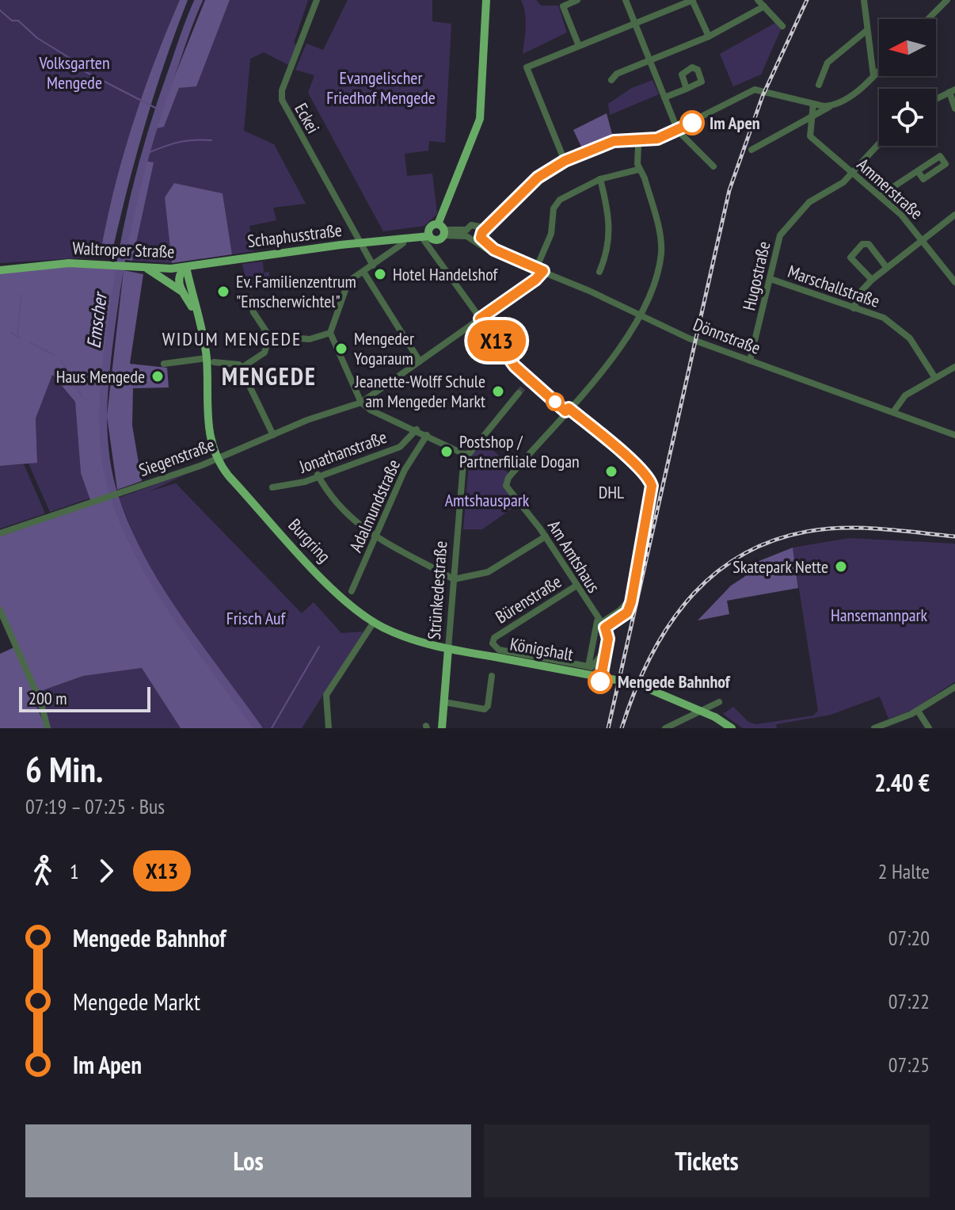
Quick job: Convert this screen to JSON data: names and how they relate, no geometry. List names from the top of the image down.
{
  "streets": {
    "main road": [
      "Schaphusstraße",
      "Waltroper Straße",
      "Burgring",
      "Strünkedestraße",
      "Königshalt"
    ],
    "street": [
      "Eckei",
      "Ammerstraße",
      "Hugostraße",
      "Marschallstraße",
      "Dönnstraße",
      "Jonathanstraße",
      "Siegenstraße",
      "Adalmundstraße",
      "Am Amtshaus",
      "Bürenstraße"
    ]
  },
  "crossings": [
    ["Eckei", "Schaphusstraße"],
    ["Ammerstraße", "Hugostraße"],
    ["Schaphusstraße", "Waltroper Straße"],
    ["Waltroper Straße", "Burgring"],
    ["Hugostraße", "Marschallstraße"],
    ["Hugostraße", "Dönnstraße"],
    ["Dönnstraße", "Siegenstraße"],
    ["Siegenstraße", "Burgring"],
    ["Burgring", "Strünkedestraße"],
    ["Burgring", "Königshalt"],
    ["Am Amtshaus", "Bürenstraße"]
  ],
  "districts": ["WIDUM MENGEDE", "MENGEDE"],
  "water": ["Emscher"],
  "parks": [
    "Volksgarten Mengede",
    "Evangelischer Friedhof Mengede",
    "Amtshauspark",
    "Hansemannpark",
    "Frisch Auf"
  ],
  "places": [
    "Im Apen",
    "Hotel Handelshof",
    "Ev. Familienzentrum \"Emscherwichtel\"",
    "Mengeder Yogaraum",
    "Haus Mengede",
    "Jeanette-Wolff Schule am Mengeder Markt",
    "Postshop / Partnerfiliale Dogan",
    "DHL",
    "Skatepark Nette",
    "Mengede Bahnhof"
  ],
  "lines": ["bus line X13"],
  "scale_bar": "200 m",
  "north": "left",
  "page": {
    "on_map": "X13",
    "scale": "200 m",
    "heading": ["6 Min.", "07:19 – 07:25 · Bus", "2.40 €"],
    "legs": ["1", "X13", "2 Halte"],
    "list": [
      {
        "name": "Mengede Bahnhof",
        "value": "07:20"
      },
      {
        "name": "Mengede Markt",
        "value": "07:22"
      },
      {
        "name": "Im Apen",
        "value": "07:25"
      }
    ],
    "buttons": ["Los", "Tickets"]
  }
}
